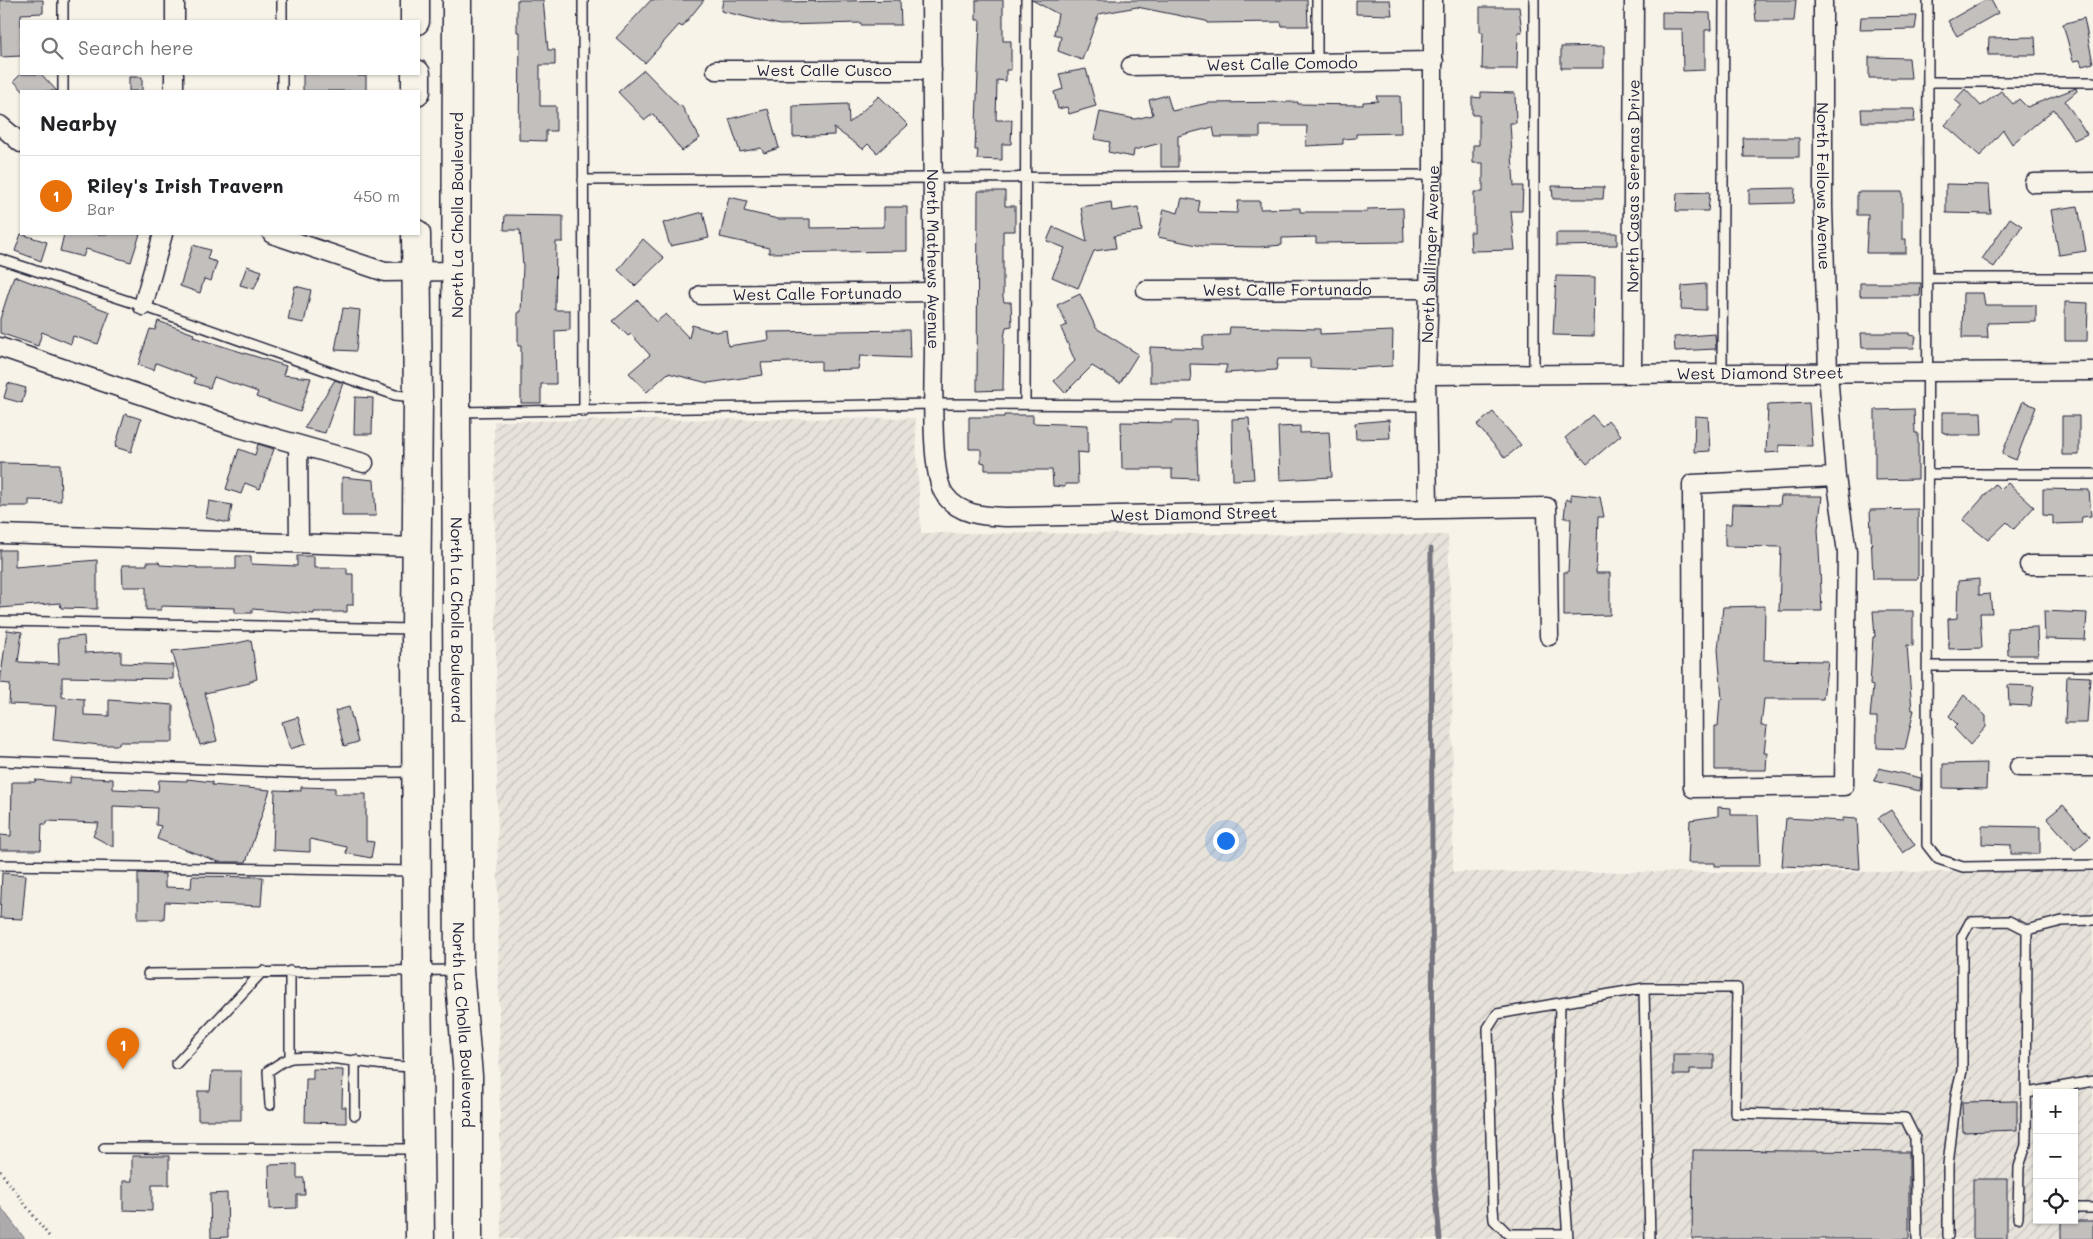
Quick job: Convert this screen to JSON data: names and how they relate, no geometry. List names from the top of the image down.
{
  "streets": {
    "main road": ["North La Cholla Boulevard"],
    "street": [
      "West Calle Comodo",
      "West Calle Cusco",
      "North Fellows Avenue",
      "North Casas Serenas Drive",
      "North Sullinger Avenue",
      "North Mathews Avenue",
      "West Calle Fortunado",
      "West Diamond Street"
    ]
  },
  "crossings": [
    ["West Calle Comodo", "North Sullinger Avenue"],
    ["West Calle Cusco", "North Mathews Avenue"],
    ["North Fellows Avenue", "West Diamond Street"],
    ["North Casas Serenas Drive", "West Diamond Street"],
    ["North Sullinger Avenue", "West Calle Fortunado"],
    ["North Sullinger Avenue", "West Diamond Street"],
    ["North Mathews Avenue", "West Calle Fortunado"],
    ["North Mathews Avenue", "West Diamond Street"]
  ],
  "page": {
    "search": "Search here",
    "heading": "Nearby",
    "list": [
      {
        "mark": "1",
        "name": "Riley's Irish Travern",
        "note": "Bar",
        "value": "450 m"
      }
    ],
    "pins": "1",
    "map_buttons": ["+", "−"]
  }
}
